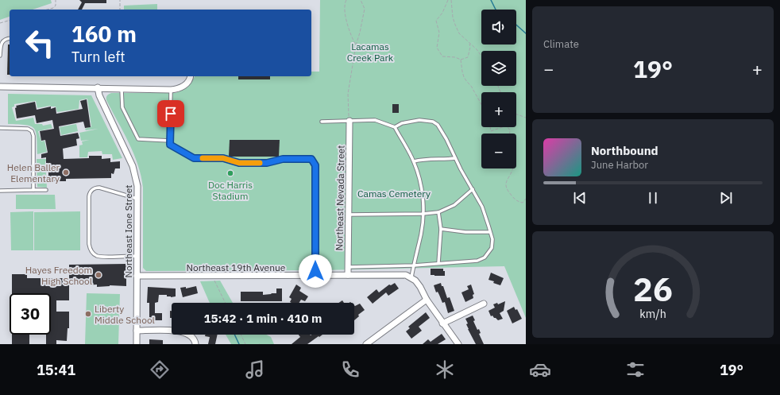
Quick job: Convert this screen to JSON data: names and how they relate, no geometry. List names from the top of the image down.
{
  "streets": {
    "street": ["Northeast Nevada Street", "Northeast Ione Street", "Northeast 19th Avenue"]
  },
  "crossings": [
    ["Northeast Nevada Street", "Northeast 19th Avenue"],
    ["Northeast Ione Street", "Northeast 19th Avenue"]
  ],
  "parks": ["Lacamas Creek Park", "Camas Cemetery"],
  "places": [
    "Helen Baller Elementary",
    "Doc Harris Stadium",
    "Hayes Freedom High School",
    "Liberty Middle School"
  ],
  "page": {
    "tile": "Climate",
    "map_buttons": ["+", "−"],
    "turn": ["160 m", "Turn left"],
    "heat": ["−", "19°", "+"],
    "song": ["Northbound", "June Harbor"],
    "limit": "30",
    "trip": "15:42 · 1 min · 410 m",
    "tabs": ["15:41", "19°"],
    "gauge": ["26", "km/h"]
  }
}
